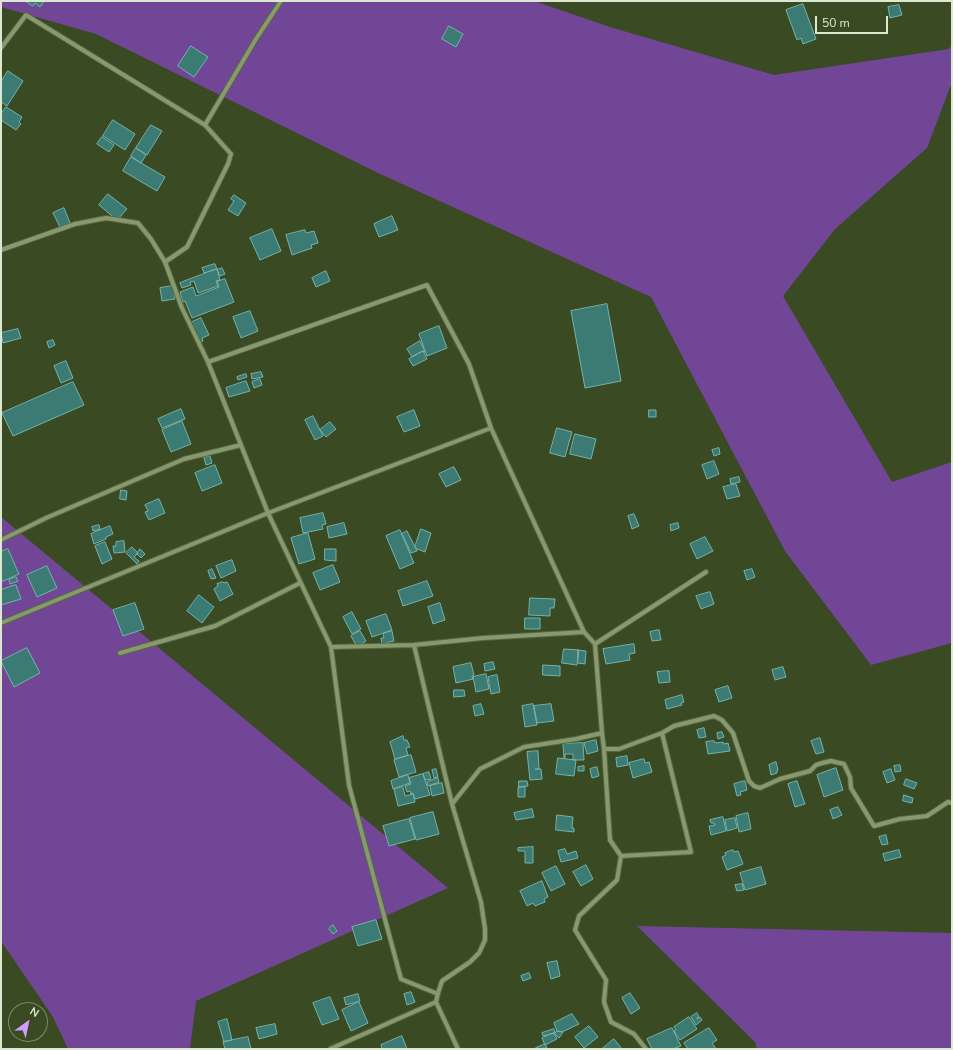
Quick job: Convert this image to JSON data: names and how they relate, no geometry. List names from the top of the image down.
{
  "scale_bar": "50 m",
  "north": "top right"
}
